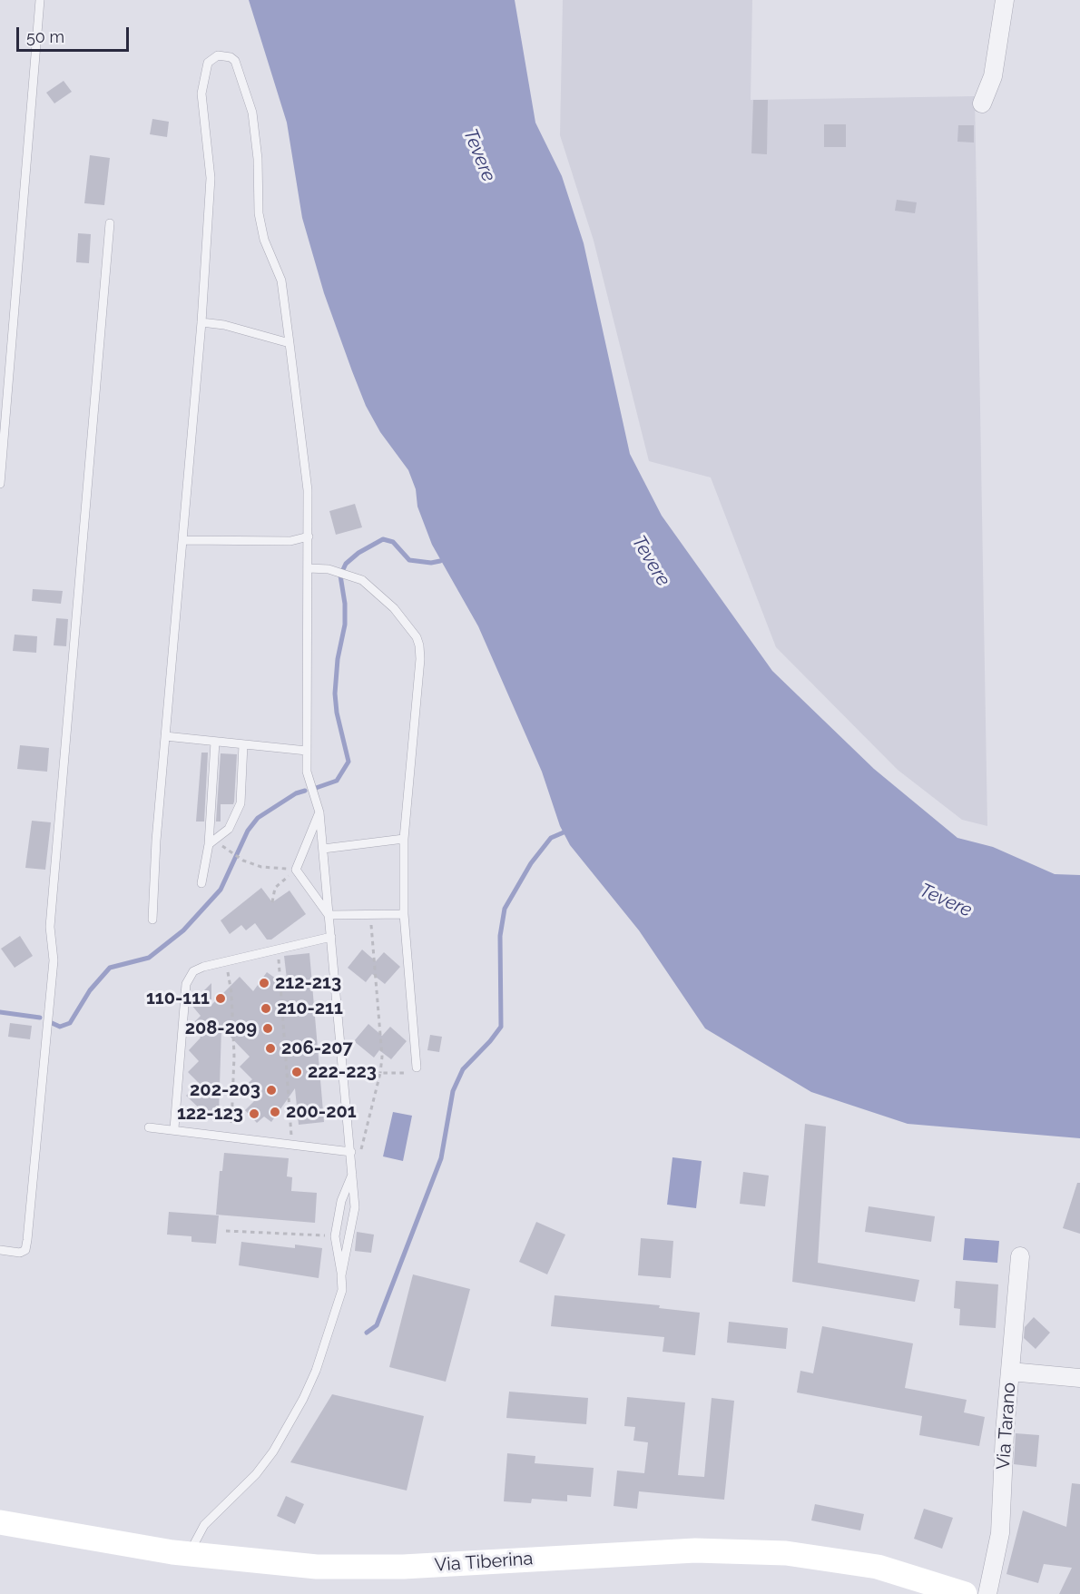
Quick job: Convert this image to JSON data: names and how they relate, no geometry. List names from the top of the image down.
{
  "streets": {
    "main road": ["Via Tiberina"],
    "street": ["Via Tarano"]
  },
  "water": ["Tevere"],
  "places": [
    "212-213",
    "110-111",
    "210-211",
    "208-209",
    "206-207",
    "222-223",
    "202-203",
    "200-201",
    "122-123"
  ],
  "scale_bar": "50 m"
}
